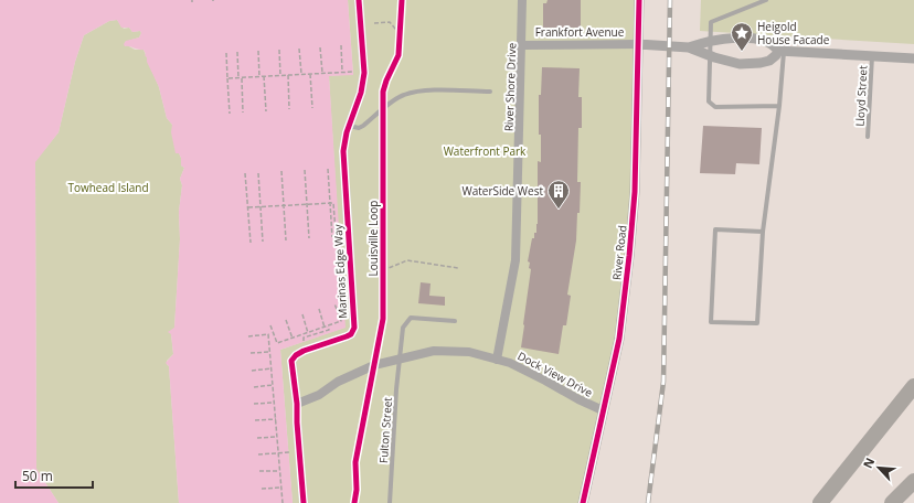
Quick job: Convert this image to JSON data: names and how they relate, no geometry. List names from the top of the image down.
{
  "streets": {
    "street": [
      "Frankfort Avenue",
      "River Shore Drive",
      "River Road",
      "Marinas Edge Way",
      "Dock View Drive"
    ],
    "lane": ["Lloyd Street", "Fulton Street"],
    "cycle path": ["Louisville Loop"]
  },
  "crossings": [
    ["Frankfort Avenue", "River Shore Drive"],
    ["Frankfort Avenue", "Lloyd Street"],
    ["Frankfort Avenue", "River Road"],
    ["River Shore Drive", "Dock View Drive"],
    ["River Road", "Dock View Drive"],
    ["Marinas Edge Way", "Dock View Drive"],
    ["Dock View Drive", "Fulton Street"]
  ],
  "parks": ["Waterfront Park", "Towhead Island"],
  "places": {
    "place": ["Heigold House Facade"],
    "building": ["WaterSide West"]
  },
  "scale_bar": "50 m",
  "north": "top left"
}
